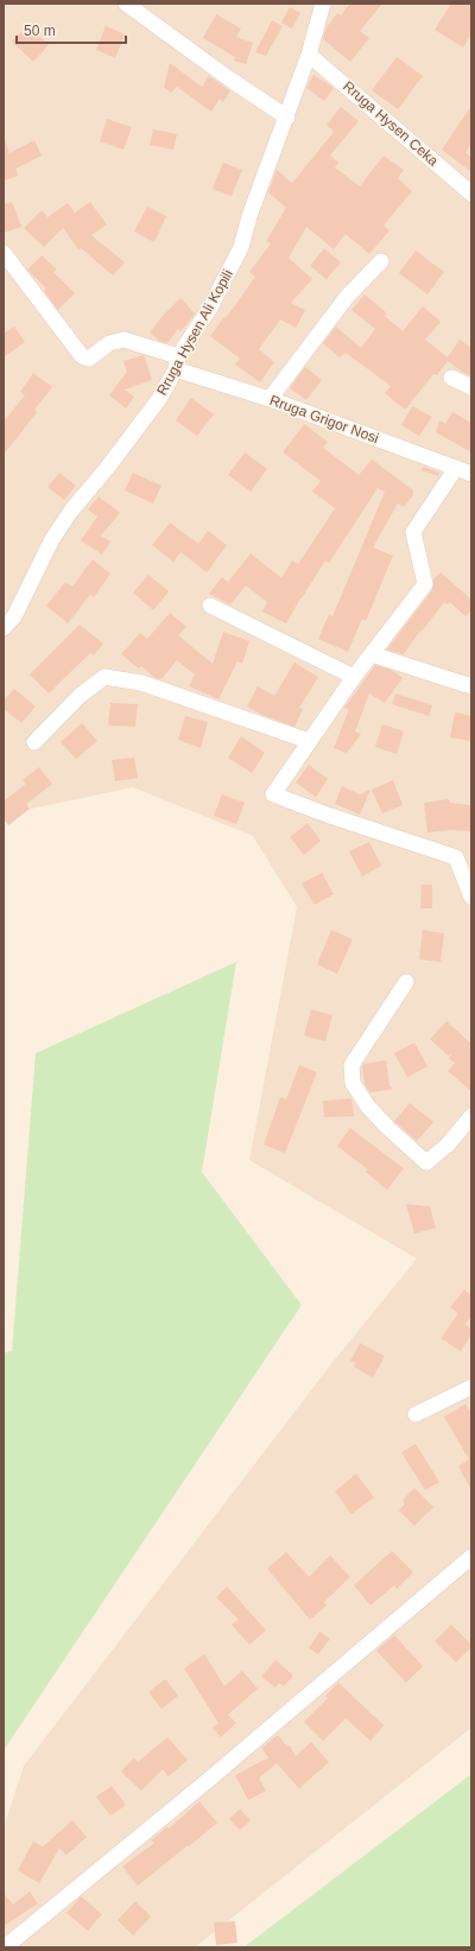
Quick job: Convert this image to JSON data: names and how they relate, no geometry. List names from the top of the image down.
{
  "streets": {
    "street": ["Rruga Hysen Ceka", "Rruga Hysen Ali Kopili", "Rruga Grigor Nosi"]
  },
  "crossings": [
    ["Rruga Hysen Ceka", "Rruga Hysen Ali Kopili"],
    ["Rruga Hysen Ali Kopili", "Rruga Grigor Nosi"]
  ],
  "scale_bar": "50 m"
}
